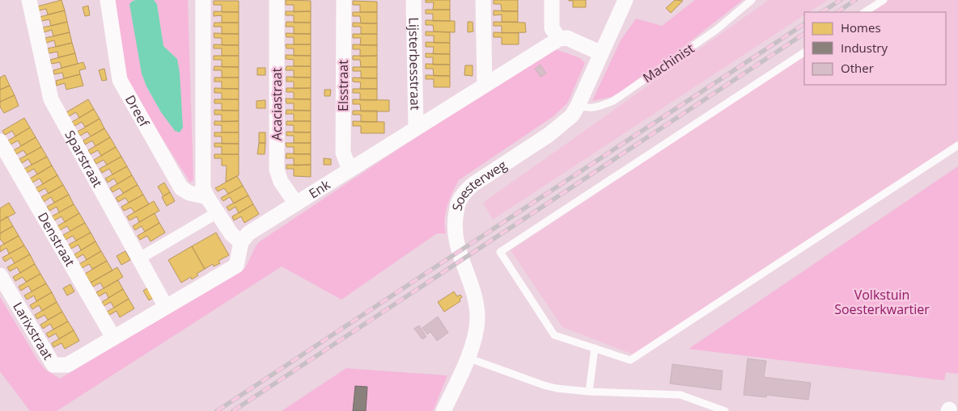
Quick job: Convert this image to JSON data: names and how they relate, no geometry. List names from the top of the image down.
{
  "streets": {
    "street": [
      "Lijsterbesstraat",
      "Elsstraat",
      "Acaciastraat",
      "Dreef",
      "Sparstraat",
      "Soesterweg",
      "Enk",
      "Denstraat",
      "Larixstraat"
    ],
    "lane": ["Machinist"]
  },
  "crossings": [
    ["Machinist", "Soesterweg"],
    ["Lijsterbesstraat", "Enk"],
    ["Elsstraat", "Enk"],
    ["Acaciastraat", "Enk"],
    ["Denstraat", "Larixstraat"]
  ],
  "parks": ["Volkstuin Soesterkwartier"],
  "legend": ["Homes", "Industry", "Other"]
}
